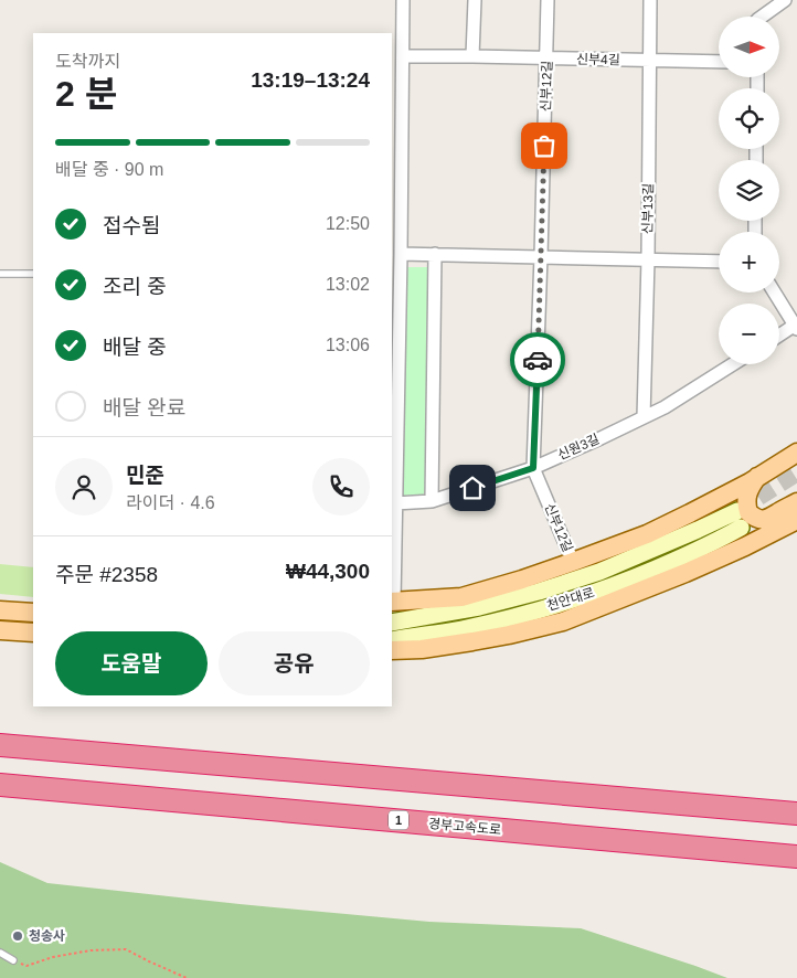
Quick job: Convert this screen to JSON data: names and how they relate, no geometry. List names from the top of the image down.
{
  "streets": {
    "highway": ["1", "경부고속도로"],
    "main road": ["천안대로"],
    "street": [
      "신부4길",
      "신부12길",
      "신부13길",
      "신원3길"
    ]
  },
  "crossings": [
    ["신부4길", "신부12길"],
    ["신부4길", "신부13길"],
    ["신부12길", "신원3길"],
    ["신부13길", "신원3길"]
  ],
  "places": ["청송사"],
  "north": "right",
  "page": {
    "map_buttons": ["+", "−"],
    "heading": ["2 분", "도착까지", "13:19–13:24"],
    "panel": [
      "민준",
      "라이더 · 4.6",
      "주문 #2358",
      "₩44,300"
    ],
    "bar": "배달 중 · 90 m",
    "list": [
      ["접수됨", "12:50"],
      ["조리 중", "13:02"],
      ["배달 중", "13:06"],
      "배달 완료"
    ],
    "buttons": ["도움말", "공유"]
  }
}
